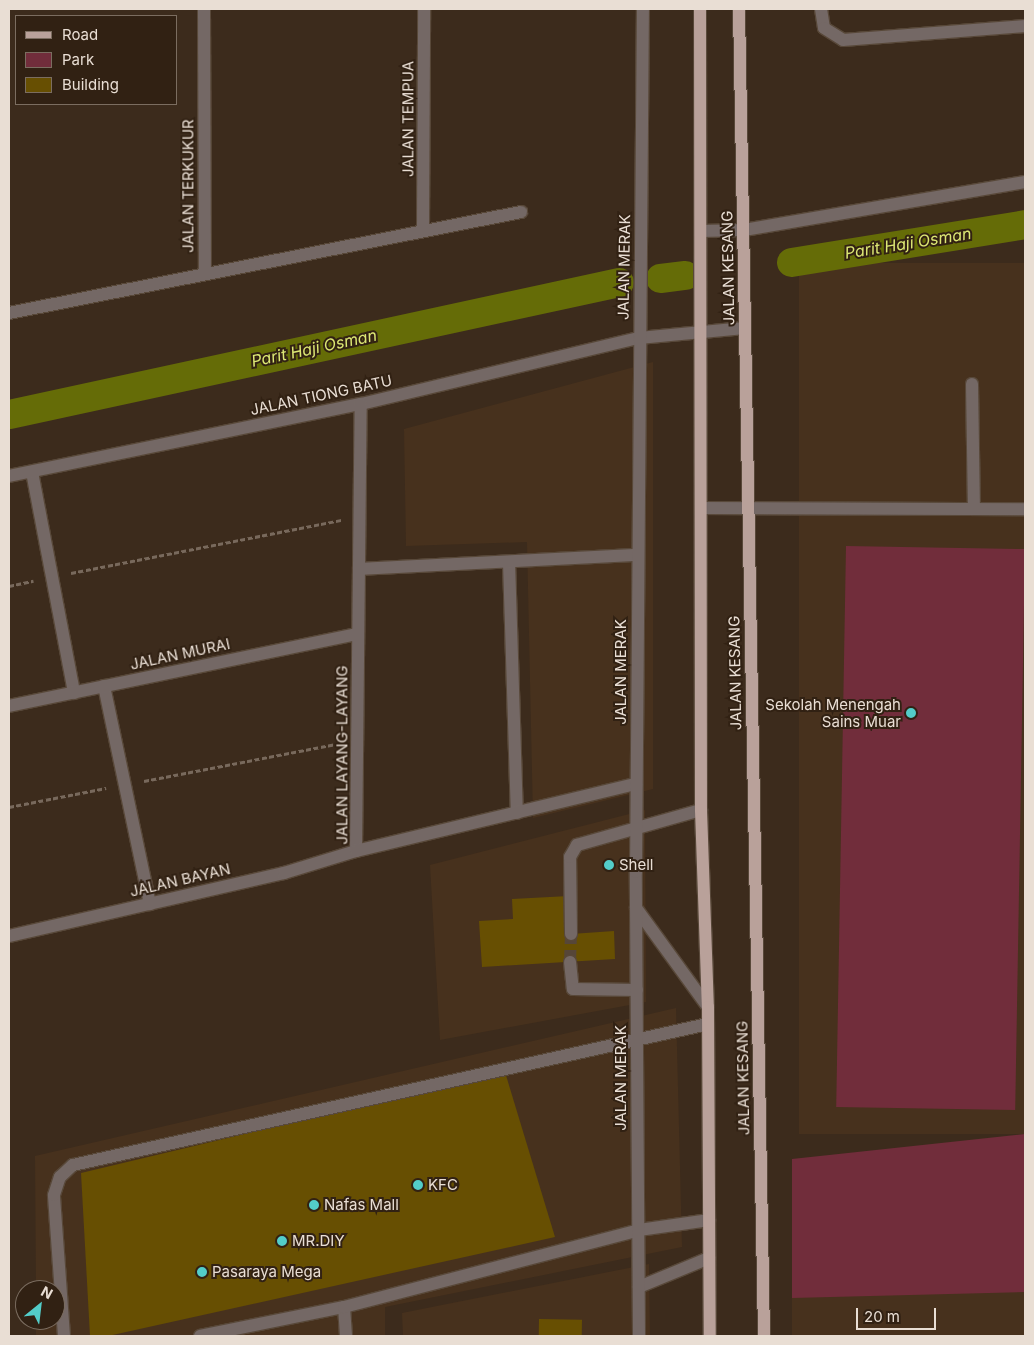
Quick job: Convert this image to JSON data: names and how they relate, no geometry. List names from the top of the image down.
{
  "streets": {
    "main road": ["JALAN KESANG"],
    "street": [
      "JALAN TEMPUA",
      "JALAN TERKUKUR",
      "JALAN MERAK",
      "JALAN TIONG BATU",
      "JALAN MURAI",
      "JALAN LAYANG-LAYANG",
      "JALAN BAYAN"
    ]
  },
  "crossings": [
    ["JALAN MERAK", "JALAN TIONG BATU"],
    ["JALAN MERAK", "JALAN LAYANG-LAYANG"],
    ["JALAN KESANG", "JALAN TIONG BATU"],
    ["JALAN TIONG BATU", "JALAN LAYANG-LAYANG"],
    ["JALAN MURAI", "JALAN LAYANG-LAYANG"],
    ["JALAN LAYANG-LAYANG", "JALAN BAYAN"]
  ],
  "water": ["Parit Haji Osman"],
  "places": [
    "Sekolah Menengah Sains Muar",
    "Shell",
    "KFC",
    "Nafas Mall",
    "MR.DIY",
    "Pasaraya Mega"
  ],
  "legend": ["Road", "Park", "Building"],
  "scale_bar": "20 m",
  "north": "top right"
}
